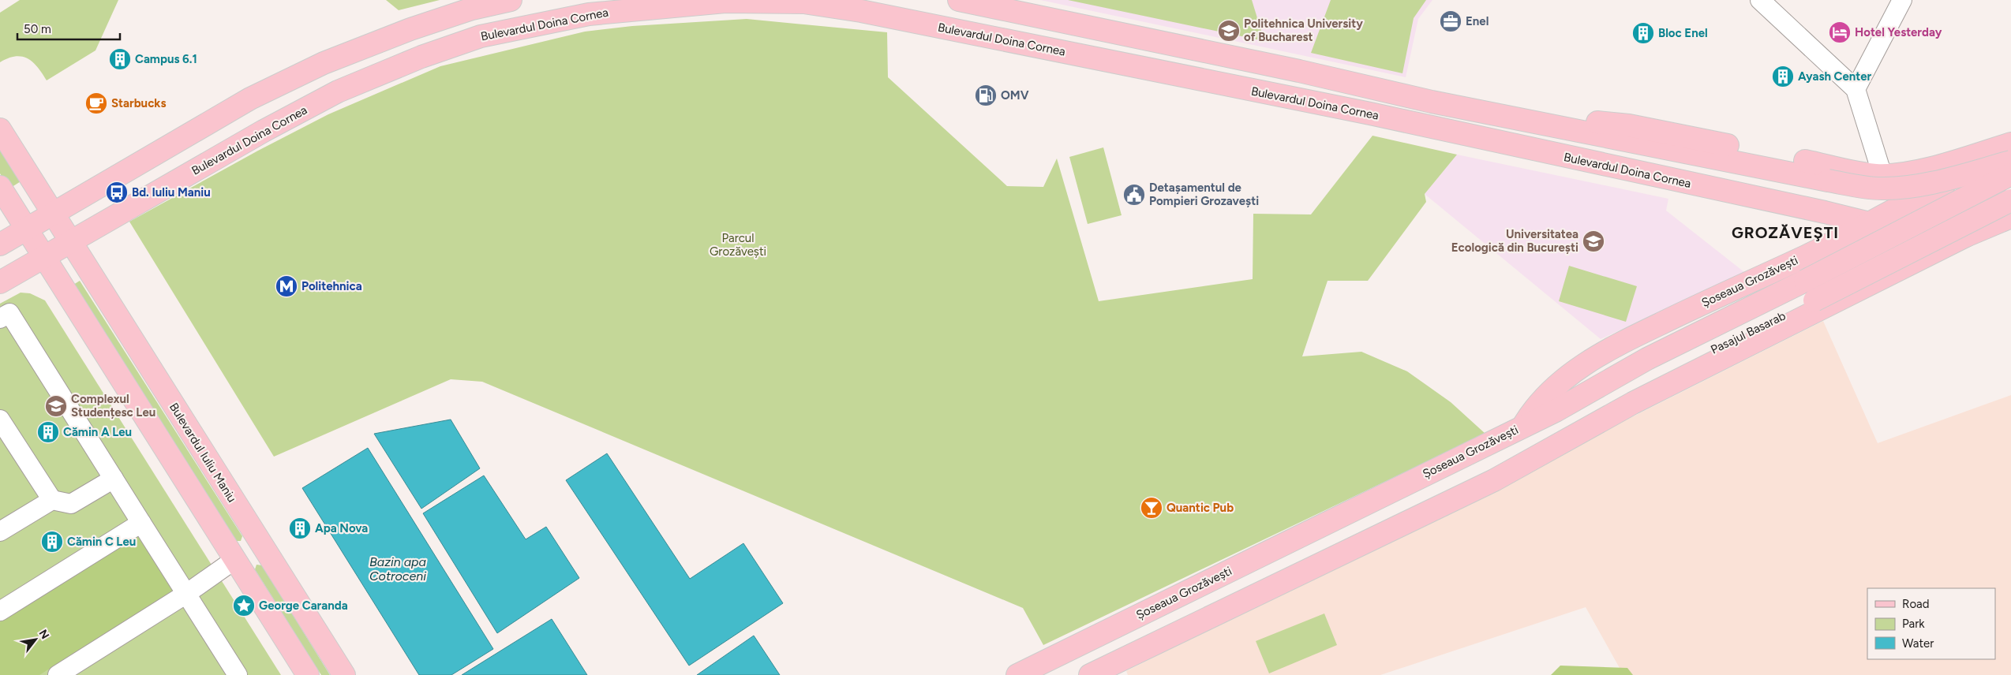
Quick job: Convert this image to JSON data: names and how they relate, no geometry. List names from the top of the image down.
{
  "streets": {
    "main road": [
      "Bulevardul Doina Cornea",
      "Șoseaua Grozăvești",
      "Pasajul Basarab",
      "Bulevardul Iuliu Maniu"
    ]
  },
  "crossings": [
    ["Bulevardul Doina Cornea", "Șoseaua Grozăvești"],
    ["Bulevardul Doina Cornea", "Bulevardul Iuliu Maniu"],
    ["Șoseaua Grozăvești", "Pasajul Basarab"]
  ],
  "districts": ["GROZĂVEŞTI"],
  "water": ["Bazin apa Cotroceni"],
  "parks": ["Parcul Grozăvești"],
  "places": {
    "office": ["Enel"],
    "school or university": ["Politehnica University of Bucharest", "Universitatea Ecologică din București", "Complexul Studențesc Leu"],
    "hotel": ["Hotel Yesterday"],
    "building": [
      "Bloc Enel",
      "Campus 6.1",
      "Ayash Center",
      "Cămin A Leu",
      "Apa Nova",
      "Cămin C Leu"
    ],
    "fuel station": ["OMV"],
    "cafe": ["Starbucks"],
    "bus stop": ["Bd. Iuliu Maniu"],
    "public building": ["Detașamentul de Pompieri Grozavești"],
    "metro station": ["Politehnica"],
    "bar": ["Quantic Pub"],
    "place": ["George Caranda"]
  },
  "legend": ["Road", "Park", "Water"],
  "scale_bar": "50 m",
  "north": "top right"
}
